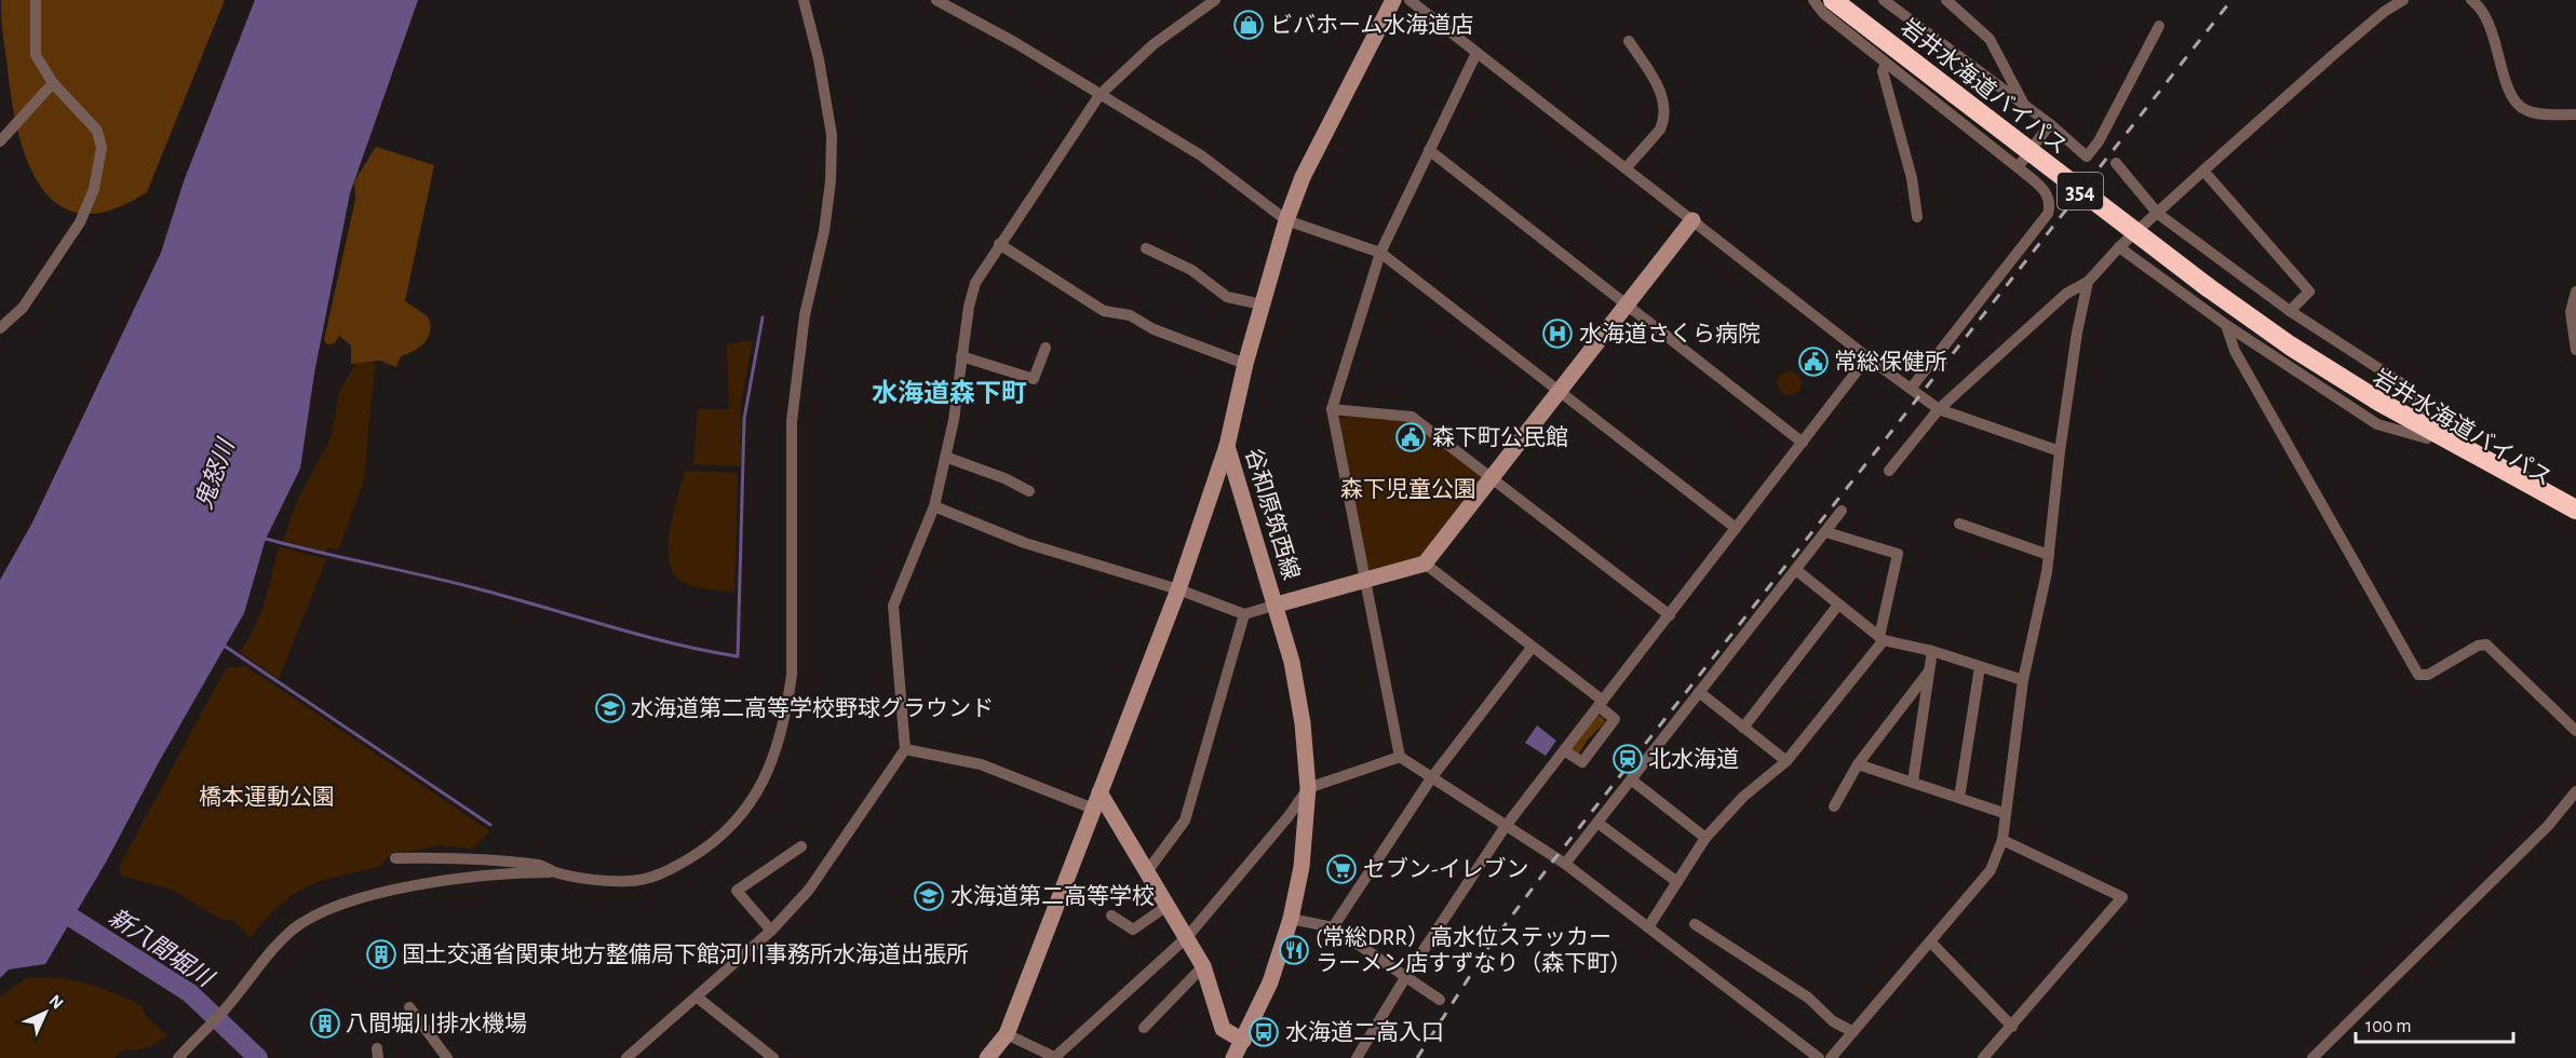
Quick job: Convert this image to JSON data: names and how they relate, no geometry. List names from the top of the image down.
{
  "streets": {
    "highway": ["岩井水海道バイパス", "354"],
    "street": ["谷和原筑西線"]
  },
  "districts": ["水海道森下町"],
  "water": ["鬼怒川", "新八間堀川"],
  "parks": ["森下児童公園", "橋本運動公園"],
  "places": {
    "shop": ["ビバホーム水海道店"],
    "hospital": ["水海道さくら病院"],
    "public building": ["常総保健所", "森下町公民館"],
    "school or university": ["水海道第二高等学校野球グラウンド", "水海道第二高等学校"],
    "station": ["北水海道"],
    "supermarket": ["セブン-イレブン"],
    "restaurant": ["(常総DRR）高水位ステッカー ラーメン店すずなり（森下町）"],
    "building": ["国土交通省関東地方整備局下館河川事務所水海道出張所", "八間堀川排水機場"],
    "bus stop": ["水海道二高入口"]
  },
  "scale_bar": "100 m",
  "north": "top right"
}
